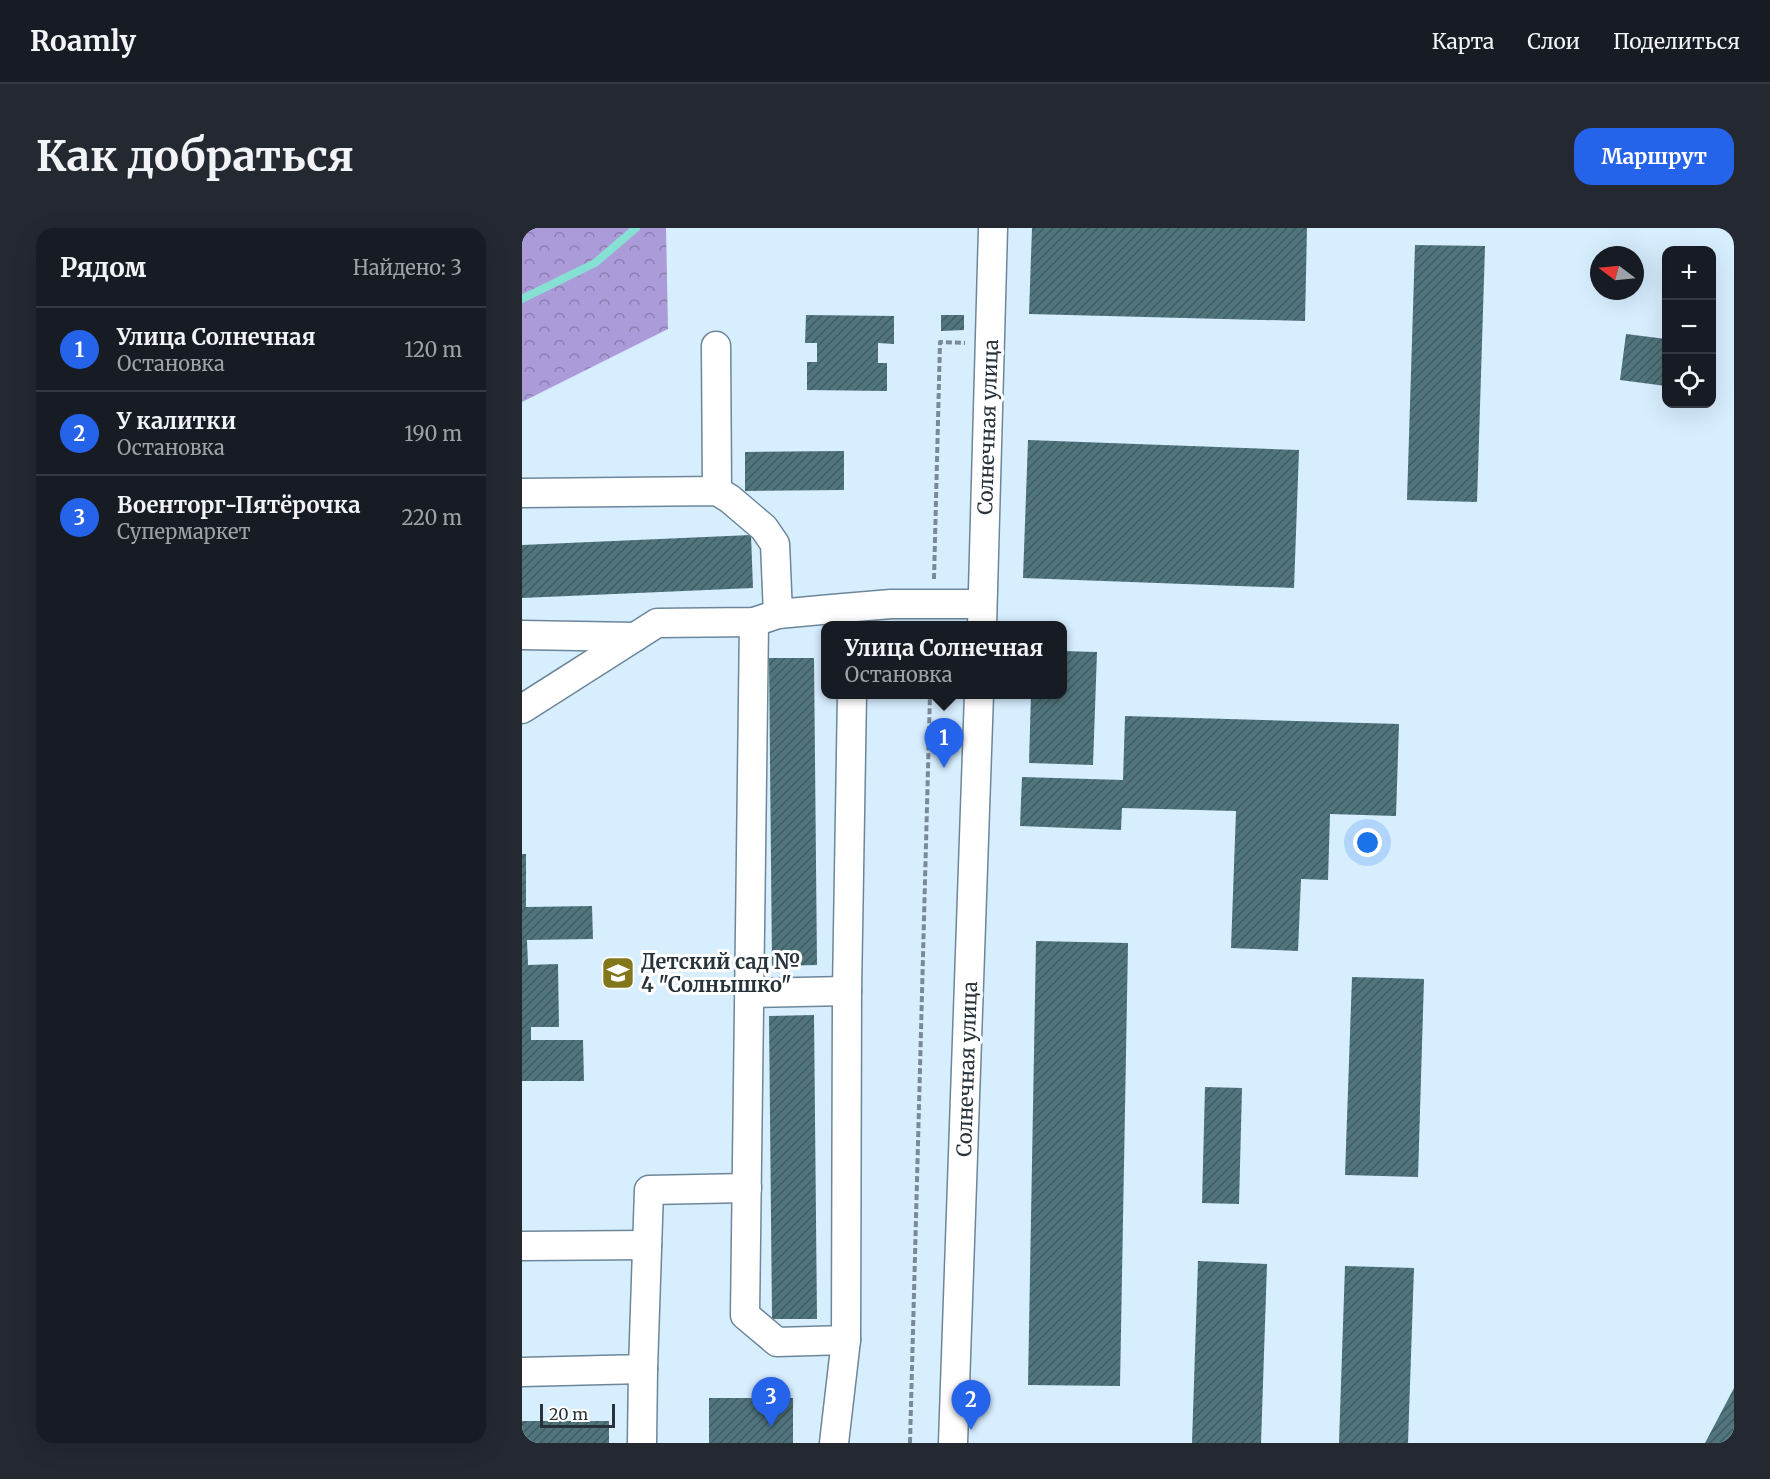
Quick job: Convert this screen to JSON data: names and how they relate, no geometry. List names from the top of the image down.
{
  "streets": {
    "street": ["Солнечная улица"]
  },
  "places": {
    "school or university": ["Детский сад № 4 \"Солнышко\""]
  },
  "scale_bar": "20 m",
  "north": "left",
  "page": {
    "header": "Roamly",
    "nav": ["Карта", "Слои", "Поделиться"],
    "buttons": "Маршрут",
    "title": "Как добраться",
    "heading": ["Рядом", "Найдено: 3"],
    "map_buttons": ["+", "−"],
    "list": [
      {
        "mark": "1",
        "name": "Улица Солнечная",
        "note": "Остановка",
        "value": "120 m"
      },
      {
        "mark": "2",
        "name": "У калитки",
        "note": "Остановка",
        "value": "190 m"
      },
      {
        "mark": "3",
        "name": "Военторг-Пятёрочка",
        "note": "Супермаркет",
        "value": "220 m"
      }
    ],
    "popup": ["Улица Солнечная", "Остановка"],
    "pins": ["1", "3", "2"],
    "scale": "20 m"
  }
}
